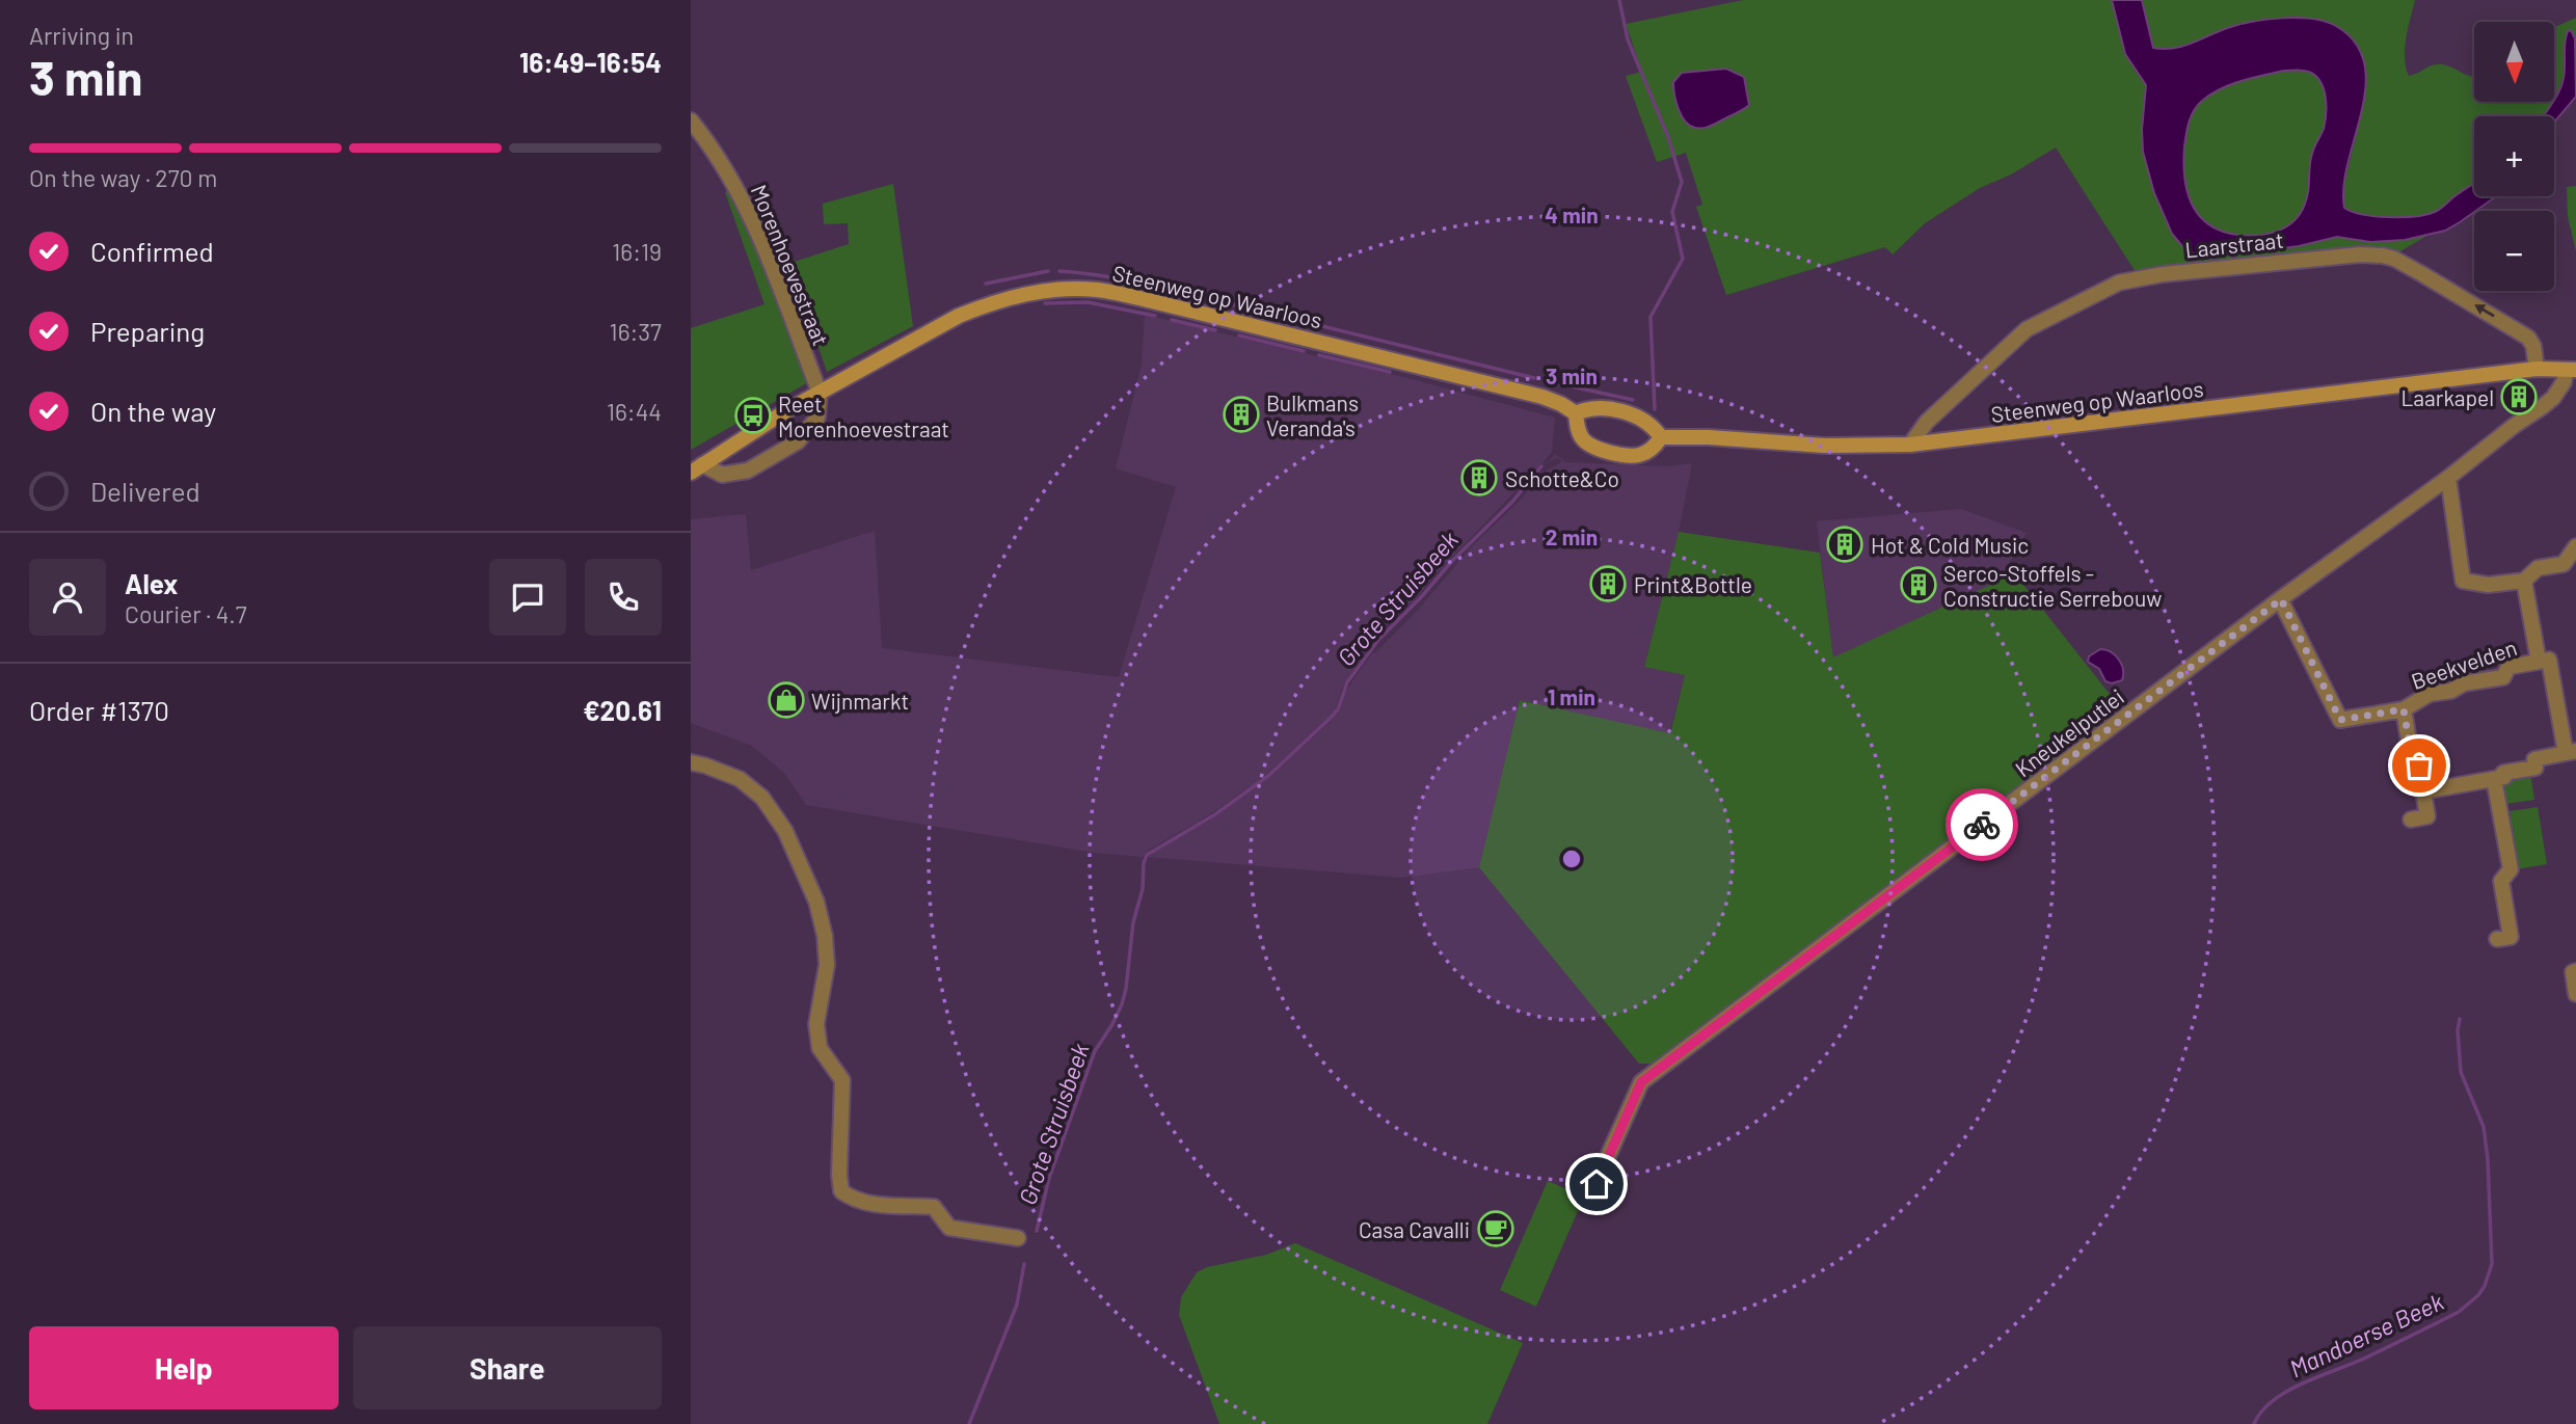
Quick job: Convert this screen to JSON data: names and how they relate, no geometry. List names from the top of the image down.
{
  "streets": {
    "street": [
      "Laarstraat",
      "Morenhoevestraat",
      "Steenweg op Waarloos",
      "Beekvelden",
      "Kneukelputlei"
    ]
  },
  "crossings": [
    ["Laarstraat", "Steenweg op Waarloos"],
    ["Morenhoevestraat", "Steenweg op Waarloos"],
    ["Beekvelden", "Kneukelputlei"]
  ],
  "one_way": ["Laarstraat"],
  "water": ["Grote Struisbeek", "Mandoerse Beek"],
  "places": {
    "building": [
      "Laarkapel",
      "Bulkmans Veranda's",
      "Schotte&Co",
      "Hot & Cold Music",
      "Print&Bottle",
      "Serco-Stoffels - Constructie Serrebouw"
    ],
    "bus stop": ["Reet Morenhoevestraat"],
    "shop": ["Wijnmarkt"],
    "cafe": ["Casa Cavalli"]
  },
  "north": "bottom",
  "page": {
    "heading": ["3 min", "Arriving in", "16:49–16:54"],
    "panel": [
      "Alex",
      "Courier · 4.7",
      "Order #1370",
      "€20.61"
    ],
    "map_buttons": ["+", "−"],
    "bar": "On the way · 270 m",
    "list": [
      ["Confirmed", "16:19"],
      ["Preparing", "16:37"],
      ["On the way", "16:44"],
      "Delivered"
    ],
    "buttons": ["Help", "Share"]
  },
  "rings": [
    "4 min",
    "3 min",
    "2 min",
    "1 min"
  ]
}
